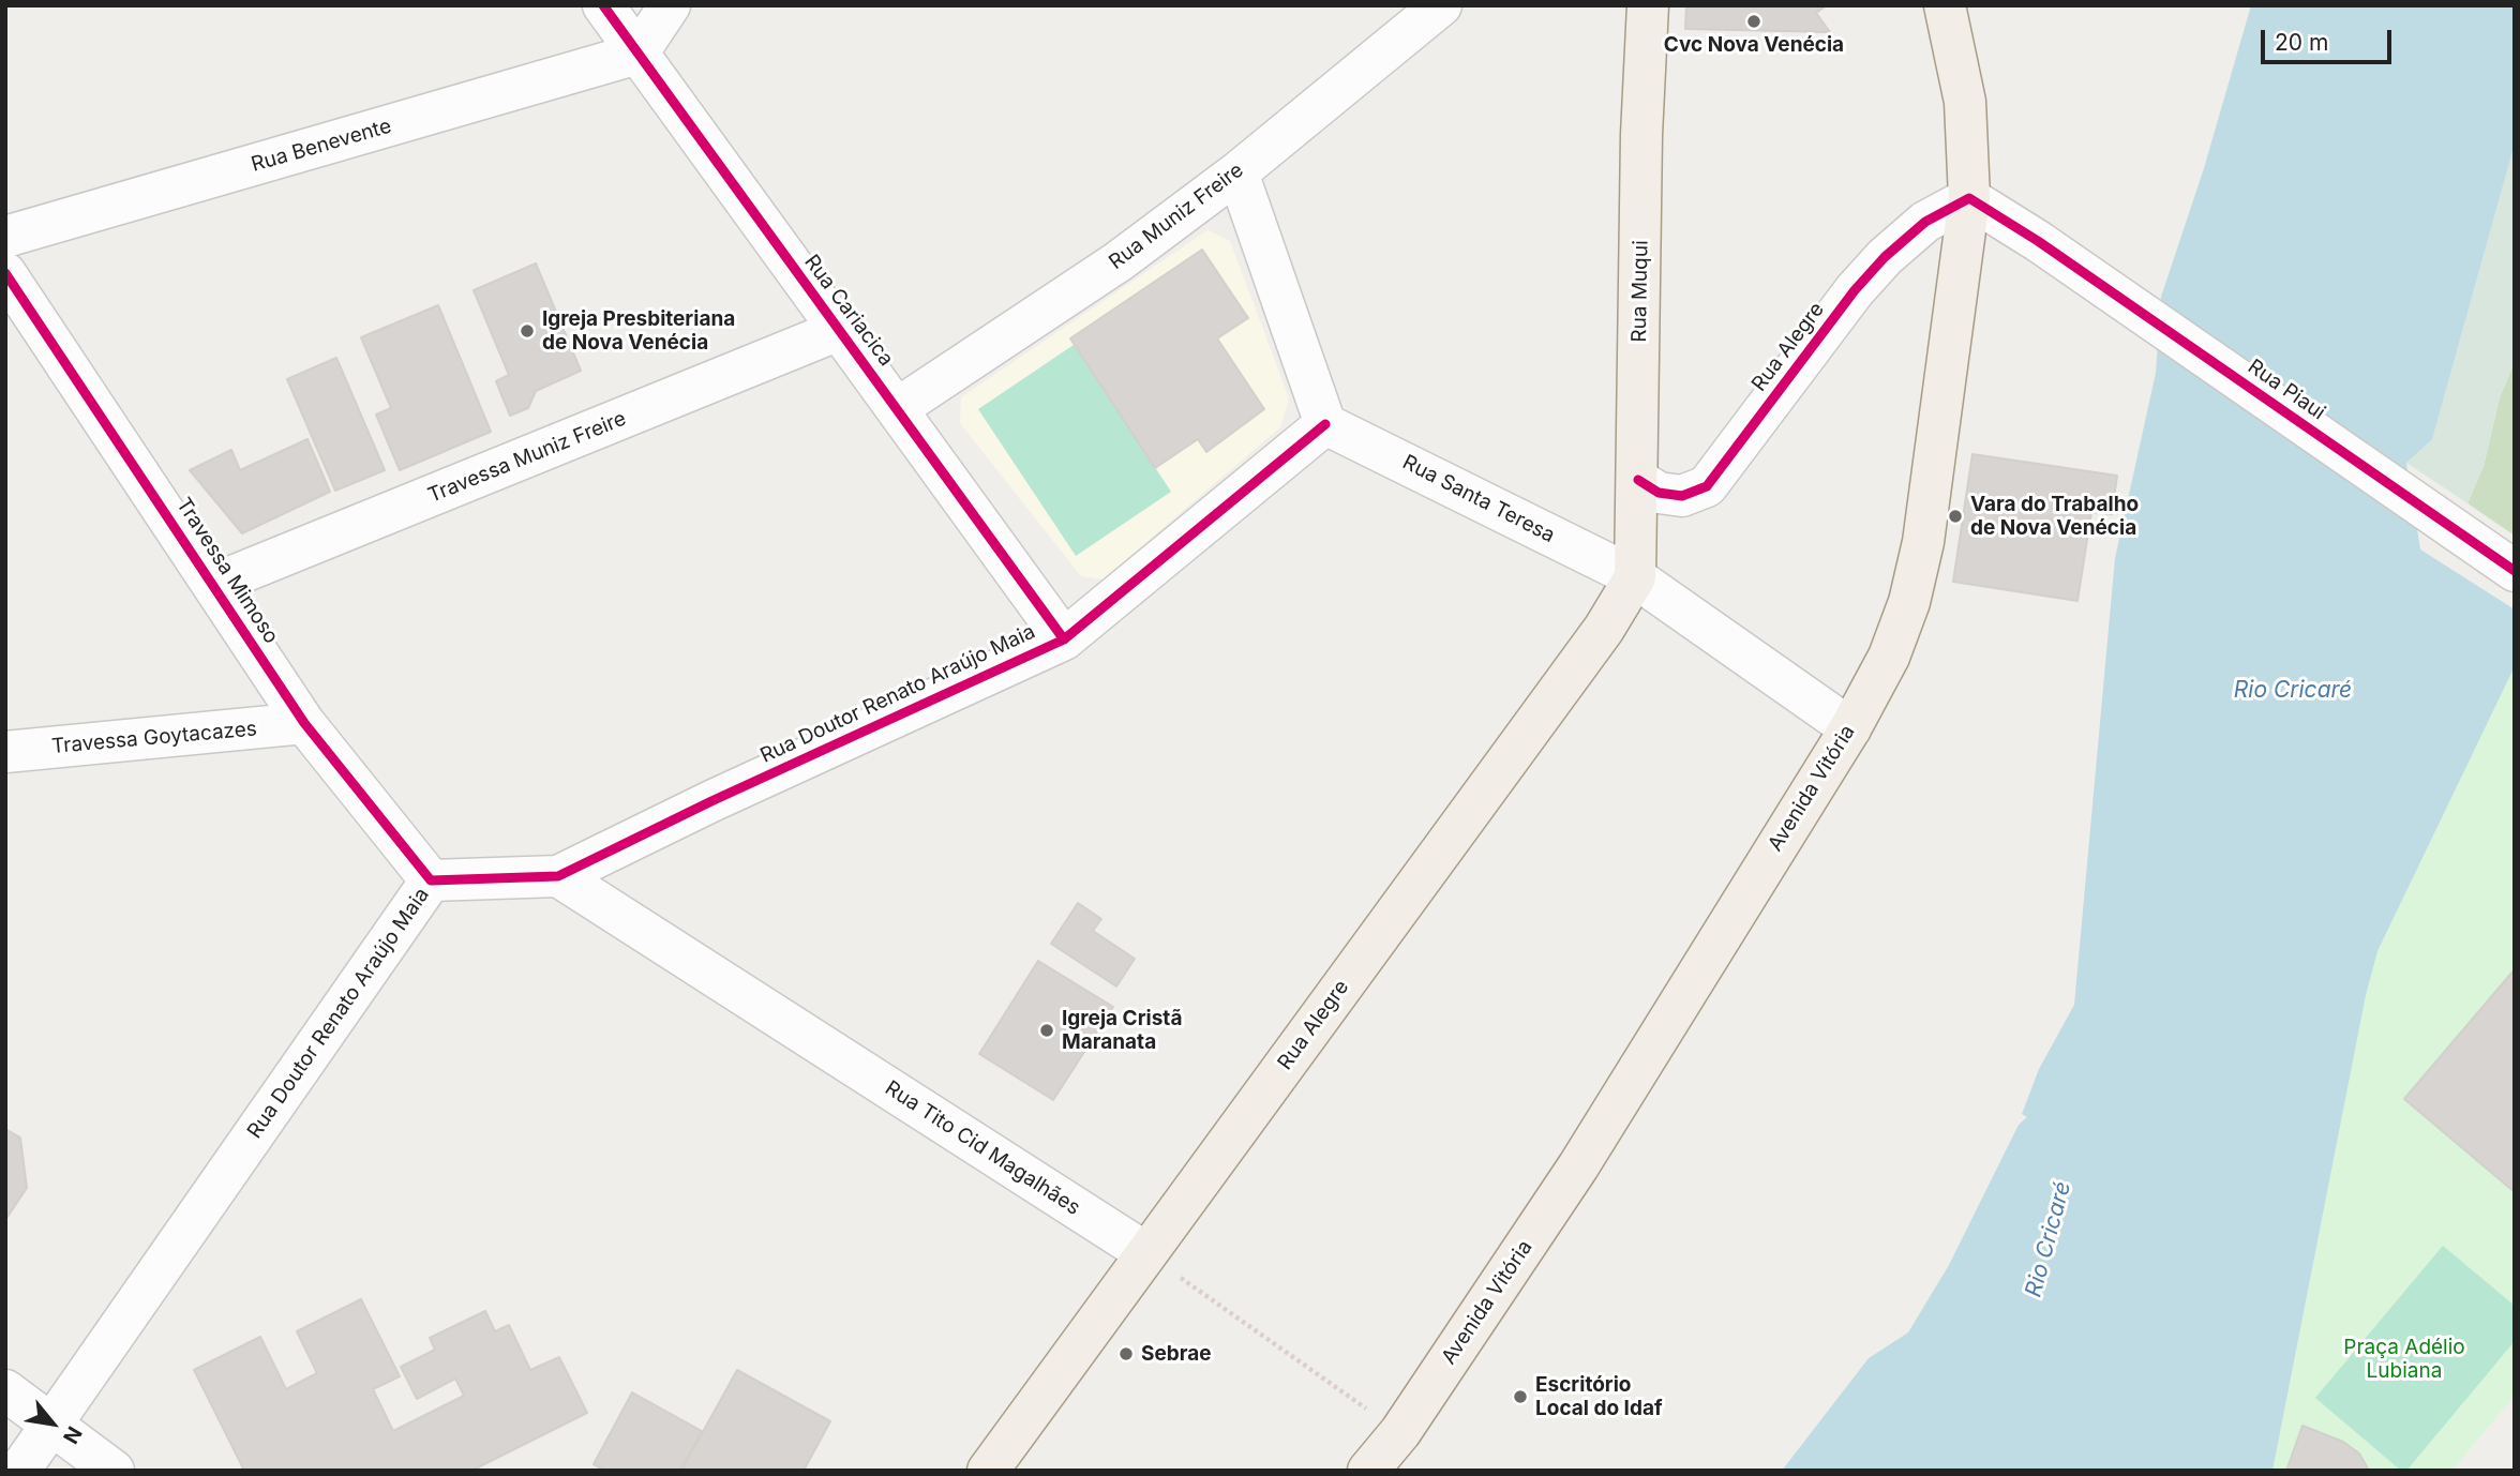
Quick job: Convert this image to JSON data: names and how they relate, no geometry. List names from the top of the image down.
{
  "streets": {
    "main road": ["Rua Muqui", "Rua Alegre", "Avenida Vitória"],
    "street": [
      "Rua Benevente",
      "Rua Muniz Freire",
      "Rua Cariacica",
      "Rua Piaui",
      "Travessa Muniz Freire",
      "Rua Santa Teresa",
      "Travessa Mimoso",
      "Rua Doutor Renato Araújo Maia",
      "Travessa Goytacazes",
      "Rua Tito Cid Magalhães"
    ]
  },
  "crossings": [
    ["Rua Benevente", "Rua Cariacica"],
    ["Rua Muniz Freire", "Rua Cariacica"],
    ["Rua Muqui", "Rua Alegre"],
    ["Rua Muqui", "Rua Santa Teresa"],
    ["Rua Cariacica", "Travessa Muniz Freire"],
    ["Rua Cariacica", "Rua Doutor Renato Araújo Maia"],
    ["Rua Alegre", "Rua Piaui"],
    ["Rua Alegre", "Rua Santa Teresa"],
    ["Rua Alegre", "Avenida Vitória"],
    ["Rua Alegre", "Rua Tito Cid Magalhães"],
    ["Rua Piaui", "Avenida Vitória"],
    ["Travessa Muniz Freire", "Travessa Mimoso"],
    ["Rua Santa Teresa", "Rua Doutor Renato Araújo Maia"],
    ["Rua Santa Teresa", "Avenida Vitória"],
    ["Travessa Mimoso", "Rua Doutor Renato Araújo Maia"],
    ["Travessa Mimoso", "Travessa Goytacazes"],
    ["Rua Doutor Renato Araújo Maia", "Rua Tito Cid Magalhães"]
  ],
  "water": ["Rio Cricaré"],
  "parks": ["Praça Adélio Lubiana"],
  "places": [
    "Cvc Nova Venécia",
    "Igreja Presbiteriana de Nova Venécia",
    "Vara do Trabalho de Nova Venécia",
    "Igreja Cristã Maranata",
    "Sebrae",
    "Escritório Local do Idaf"
  ],
  "scale_bar": "20 m",
  "north": "bottom right"
}
